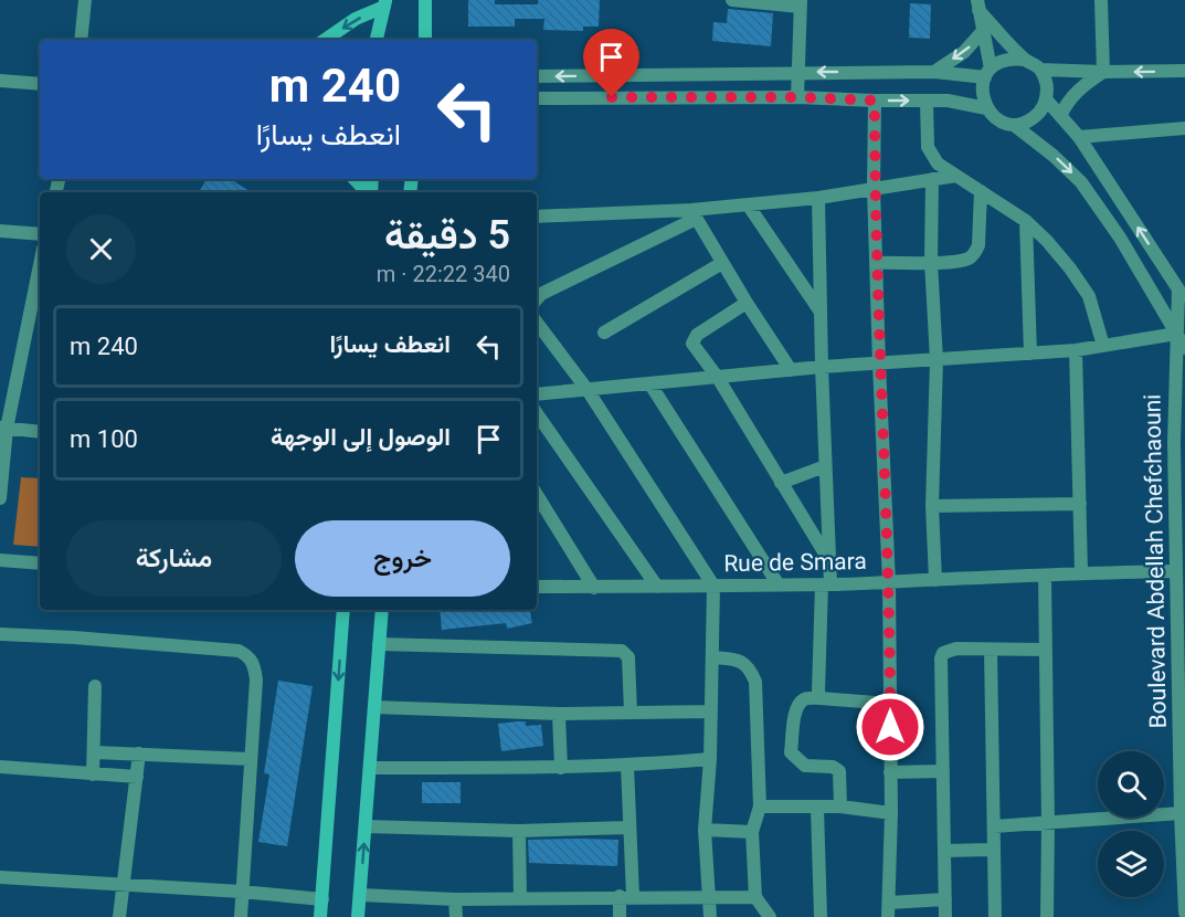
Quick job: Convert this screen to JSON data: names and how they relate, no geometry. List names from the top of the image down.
{
  "streets": {
    "street": ["Boulevard Abdellah Chefchaouni", "Rue de Smara"]
  },
  "crossings": [
    ["Boulevard Abdellah Chefchaouni", "Rue de Smara"]
  ],
  "page": {
    "turn": ["240 m", "انعطف يسارًا"],
    "heading": ["5 دقيقة", "340 m · 22:22"],
    "list": [
      {
        "name": "انعطف يسارًا",
        "value": "240 m"
      },
      {
        "name": "الوصول إلى الوجهة",
        "value": "100 m"
      }
    ],
    "buttons": ["خروج", "مشاركة"]
  }
}
